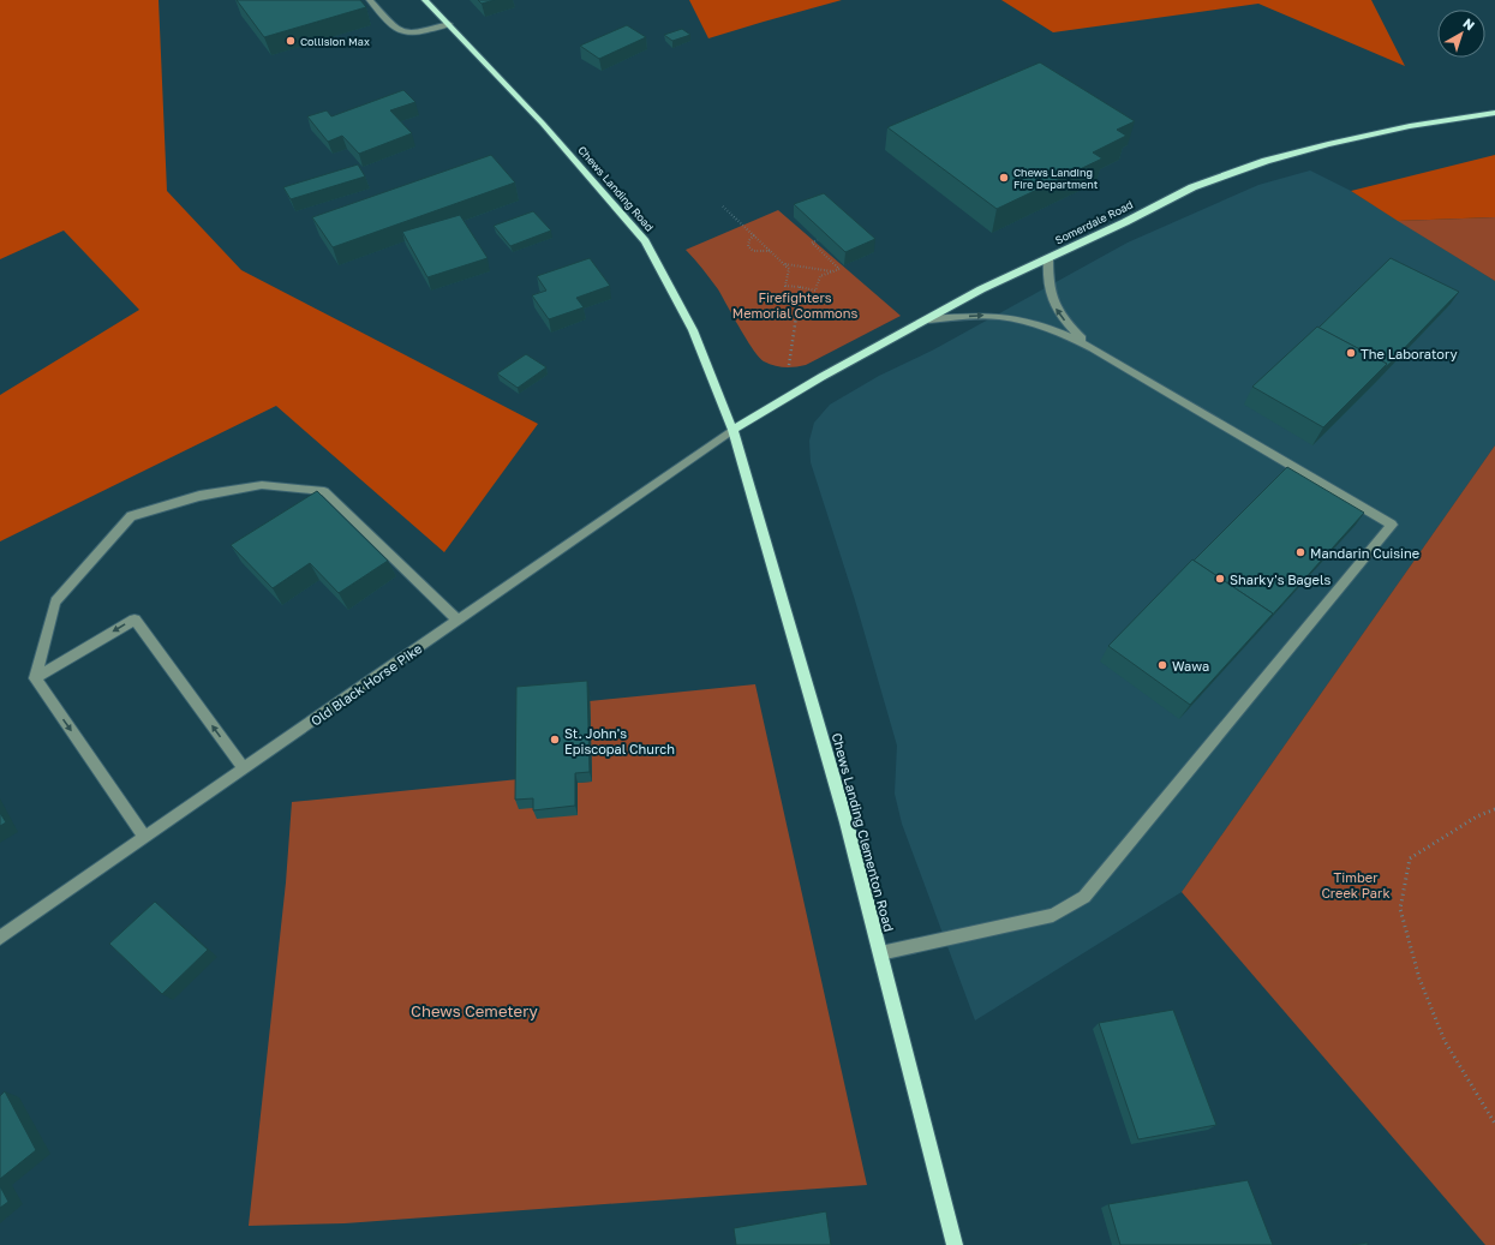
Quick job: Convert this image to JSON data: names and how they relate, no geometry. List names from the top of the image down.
{
  "streets": {
    "main road": ["Chews Landing Road", "Somerdale Road", "Chews Landing Clementon Road"],
    "street": ["Old Black Horse Pike"]
  },
  "crossings": [
    ["Chews Landing Road", "Somerdale Road"],
    ["Chews Landing Road", "Old Black Horse Pike"],
    ["Chews Landing Road", "Chews Landing Clementon Road"],
    ["Somerdale Road", "Old Black Horse Pike"],
    ["Somerdale Road", "Chews Landing Clementon Road"],
    ["Old Black Horse Pike", "Chews Landing Clementon Road"]
  ],
  "parks": ["Firefighters Memorial Commons", "Timber Creek Park", "Chews Cemetery"],
  "places": [
    "Collision Max",
    "Chews Landing Fire Department",
    "The Laboratory",
    "Mandarin Cuisine",
    "Sharky's Bagels",
    "Wawa",
    "St. John's Episcopal Church"
  ],
  "north": "top right"
}
